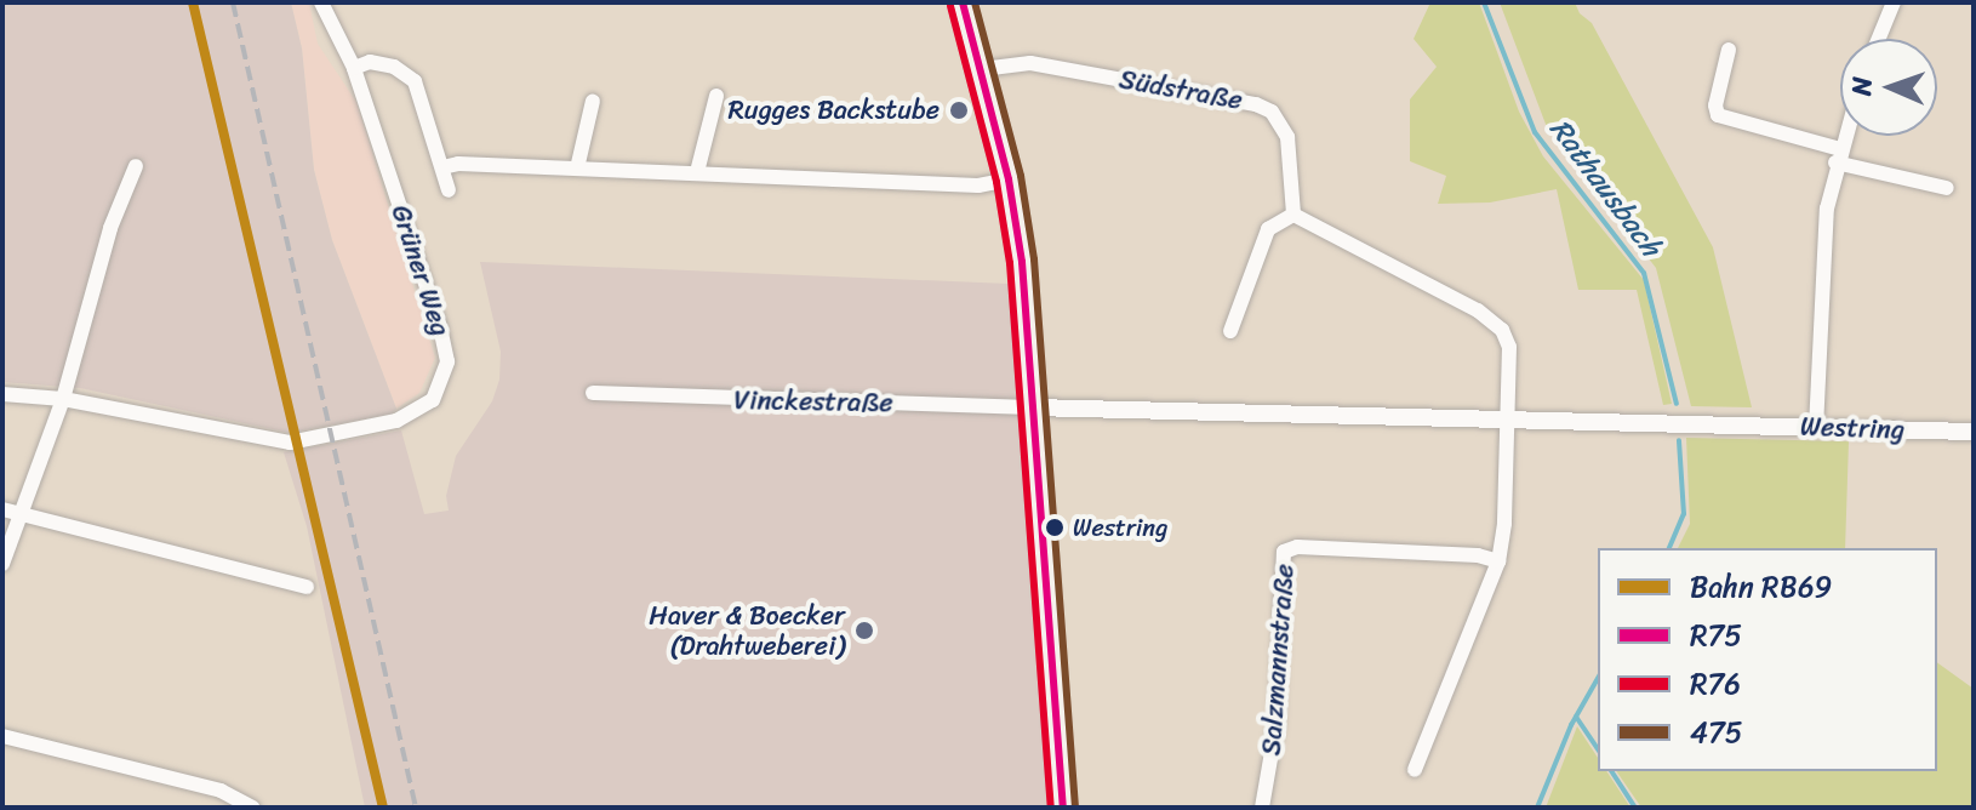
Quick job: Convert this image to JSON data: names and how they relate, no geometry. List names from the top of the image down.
{
  "streets": {
    "street": [
      "Südstraße",
      "Grüner Weg",
      "Vinckestraße",
      "Westring",
      "Salzmannstraße"
    ]
  },
  "crossings": [
    ["Vinckestraße", "Westring"]
  ],
  "water": ["Rathausbach"],
  "places": ["Rugges Backstube", "Westring", "Haver & Boecker (Drahtweberei)"],
  "lines": [
    "rail line RB69",
    "transit line R75",
    "transit line 475",
    "transit line R76"
  ],
  "legend": [
    "Bahn RB69",
    "R75",
    "R76",
    "475"
  ],
  "north": "left"
}
